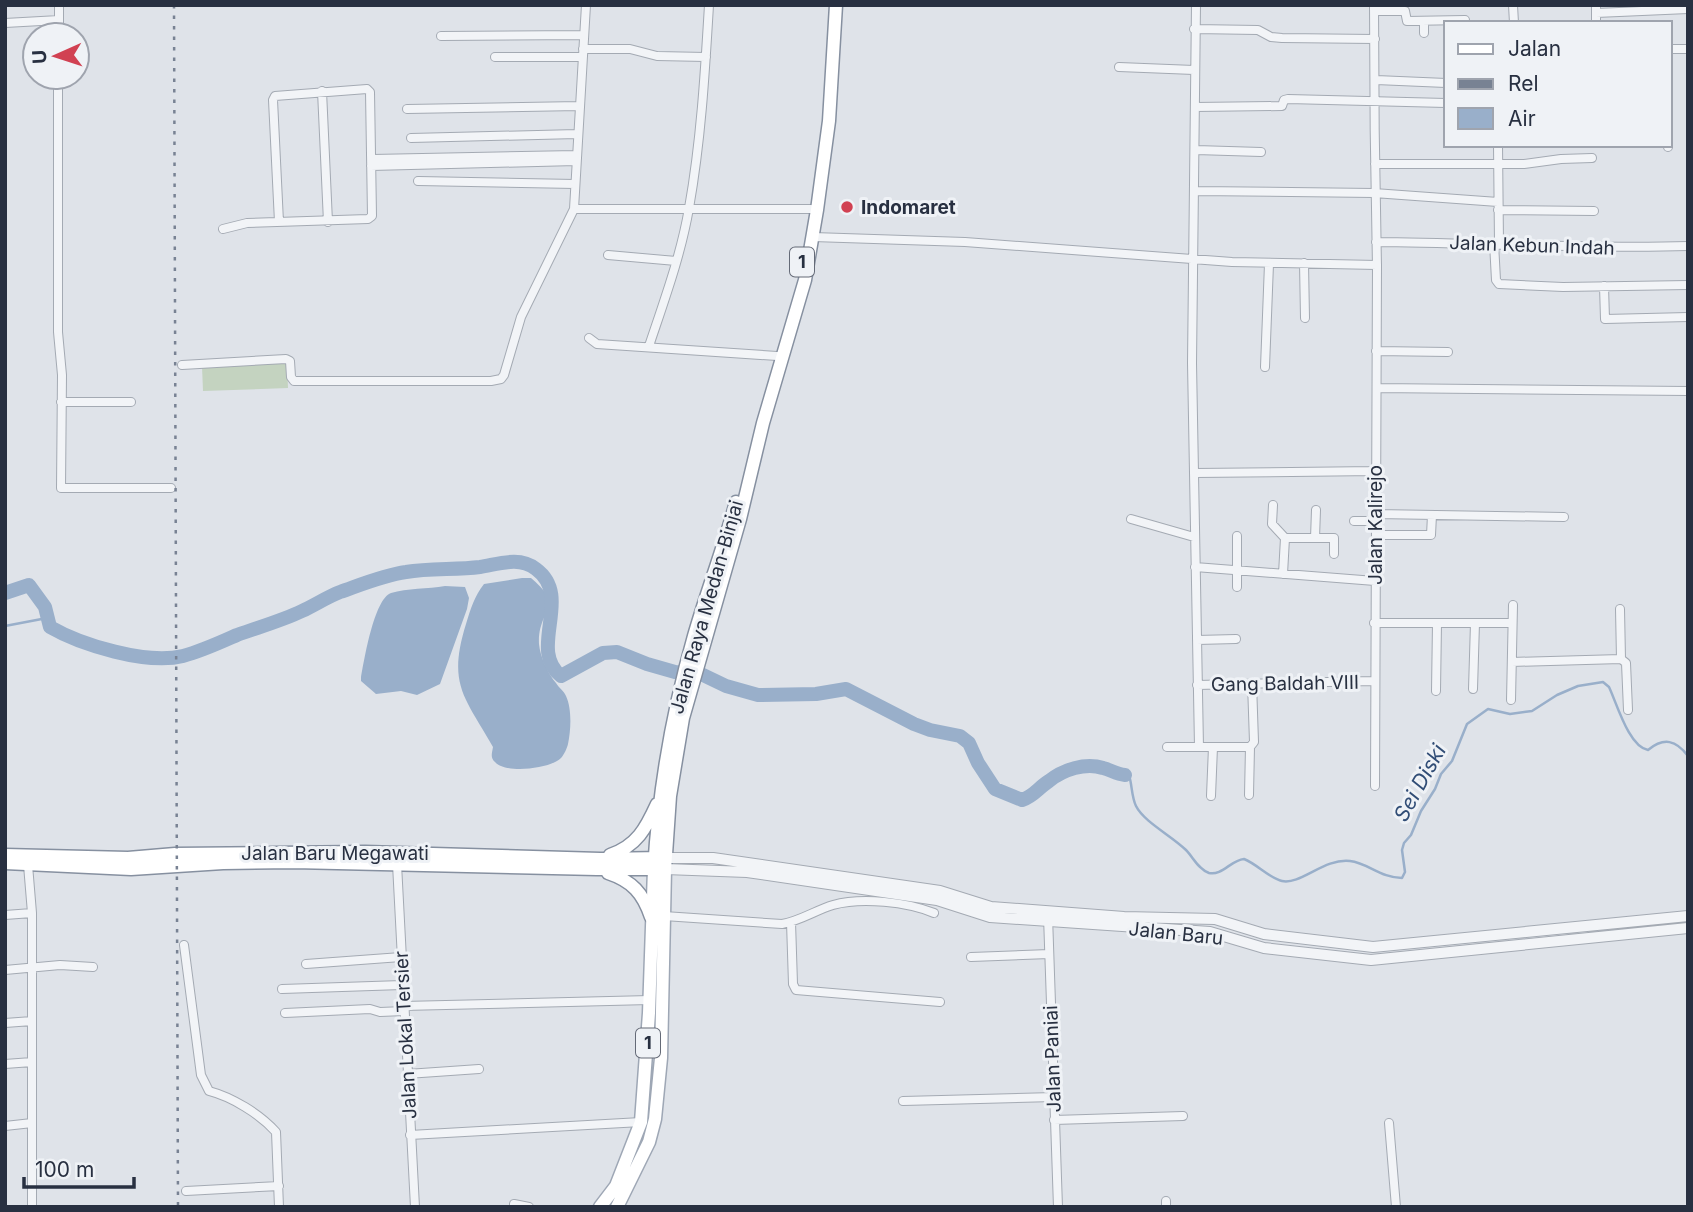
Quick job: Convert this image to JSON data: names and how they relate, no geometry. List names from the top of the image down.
{
  "streets": {
    "main road": ["1", "Jalan Raya Medan-Binjai", "Jalan Baru Megawati"],
    "street": [
      "Jalan Kebun Indah",
      "Jalan Kalirejo",
      "Gang Baldah VIII",
      "Jalan Baru",
      "Jalan Lokal Tersier",
      "Jalan Paniai"
    ]
  },
  "crossings": [
    ["Jalan Kebun Indah", "Jalan Kalirejo"],
    ["Jalan Kalirejo", "Gang Baldah VIII"],
    ["Jalan Raya Medan-Binjai", "Jalan Baru Megawati"],
    ["Jalan Raya Medan-Binjai", "Jalan Baru"],
    ["Jalan Baru Megawati", "Jalan Baru"],
    ["Jalan Baru Megawati", "Jalan Lokal Tersier"],
    ["Jalan Baru", "Jalan Paniai"]
  ],
  "water": ["Sei Diski"],
  "places": ["Indomaret"],
  "legend": ["Jalan", "Rel", "Air"],
  "scale_bar": "100 m",
  "north": "left"
}
